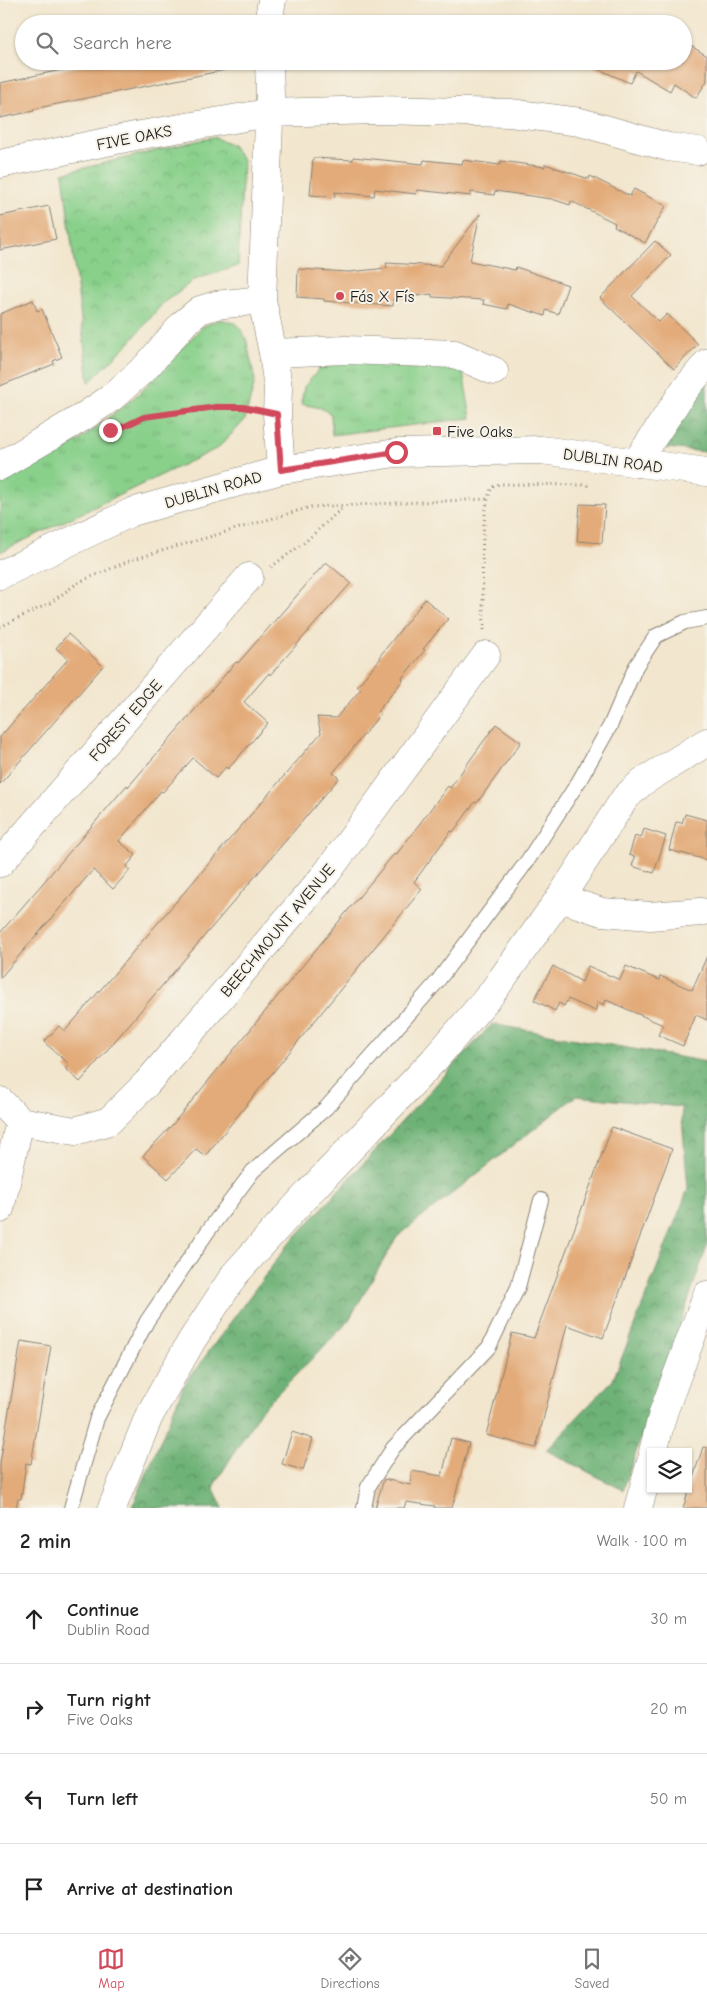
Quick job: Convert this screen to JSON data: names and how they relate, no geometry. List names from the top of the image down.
{
  "streets": {
    "street": [
      "FIVE OAKS",
      "DUBLIN ROAD",
      "FOREST EDGE",
      "BEECHMOUNT AVENUE"
    ]
  },
  "places": {
    "other": ["Fás X Fís"],
    "transit": ["Five Oaks"]
  },
  "page": {
    "search": "Search here",
    "heading": ["2 min", "Walk · 100 m"],
    "list": [
      ["Continue", "Dublin Road", "30 m"],
      ["Turn right", "Five Oaks", "20 m"],
      ["Turn left", "50 m"],
      "Arrive at destination"
    ],
    "nav": ["Map", "Directions", "Saved"]
  }
}
